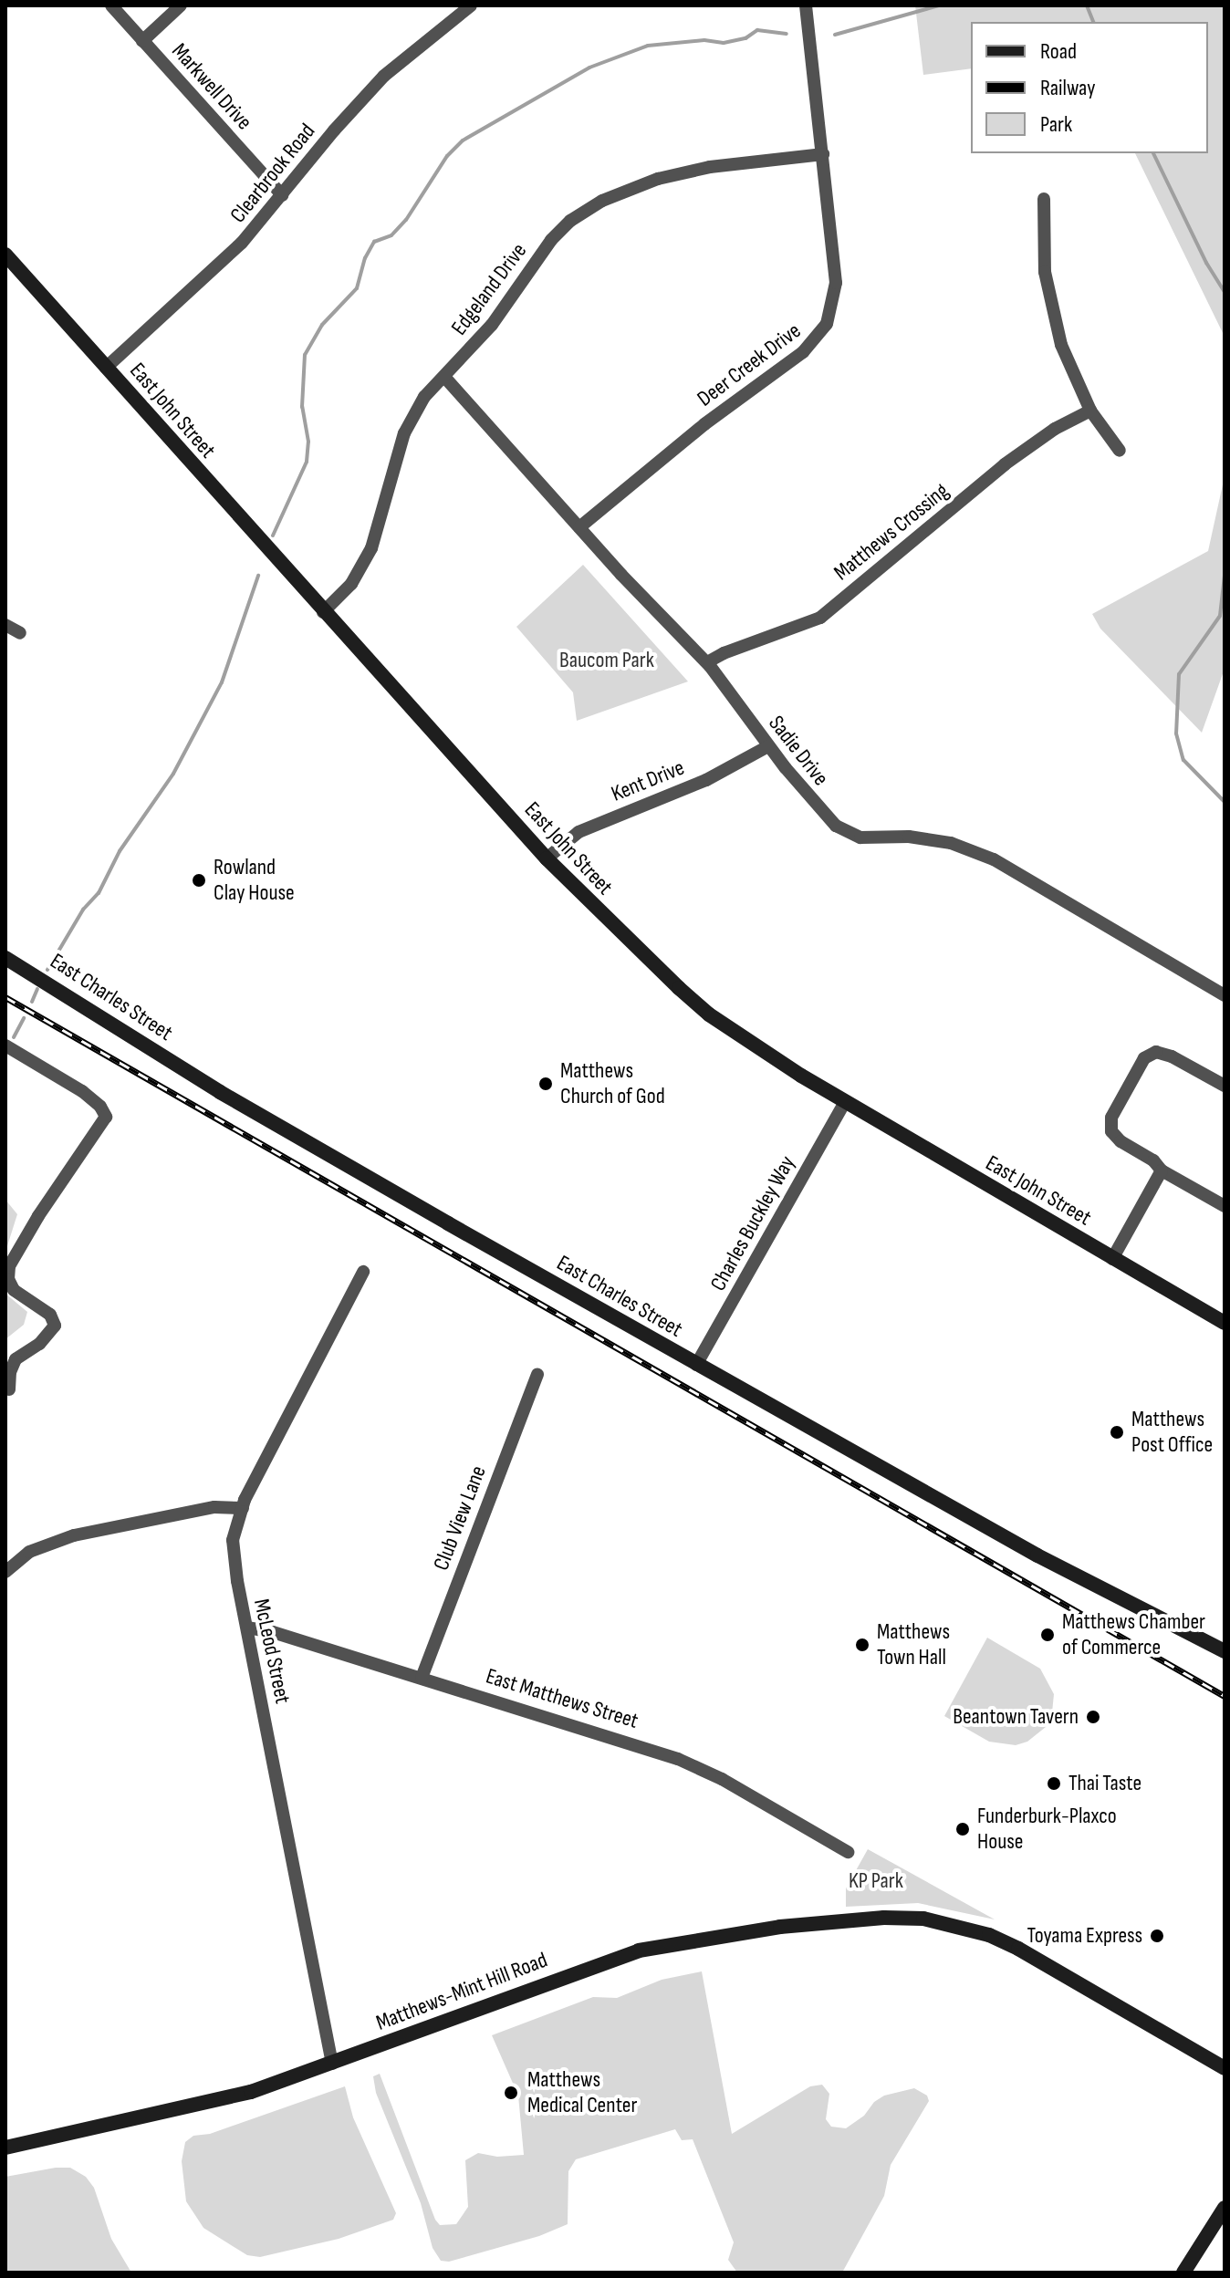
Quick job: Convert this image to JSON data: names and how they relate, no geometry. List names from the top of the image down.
{
  "streets": {
    "main road": ["East John Street", "East Charles Street", "Matthews-Mint Hill Road"],
    "street": [
      "Markwell Drive",
      "Clearbrook Road",
      "Edgeland Drive",
      "Deer Creek Drive",
      "Matthews Crossing",
      "Sadie Drive",
      "Kent Drive",
      "Charles Buckley Way",
      "Club View Lane",
      "McLeod Street",
      "East Matthews Street"
    ]
  },
  "crossings": [
    ["Markwell Drive", "Clearbrook Road"],
    ["Clearbrook Road", "East John Street"],
    ["Edgeland Drive", "Deer Creek Drive"],
    ["Edgeland Drive", "East John Street"],
    ["Edgeland Drive", "Sadie Drive"],
    ["Deer Creek Drive", "Sadie Drive"],
    ["East John Street", "Kent Drive"],
    ["East John Street", "Charles Buckley Way"],
    ["Matthews Crossing", "Sadie Drive"],
    ["Sadie Drive", "Kent Drive"],
    ["East Charles Street", "Charles Buckley Way"],
    ["Club View Lane", "East Matthews Street"],
    ["McLeod Street", "East Matthews Street"],
    ["McLeod Street", "Matthews-Mint Hill Road"]
  ],
  "parks": ["Baucom Park", "KP Park"],
  "places": [
    "Rowland Clay House",
    "Matthews Church of God",
    "Matthews Post Office",
    "Matthews Chamber of Commerce",
    "Matthews Town Hall",
    "Beantown Tavern",
    "Thai Taste",
    "Funderburk-Plaxco House",
    "Toyama Express",
    "Matthews Medical Center"
  ],
  "legend": ["Road", "Railway", "Park"]
}
